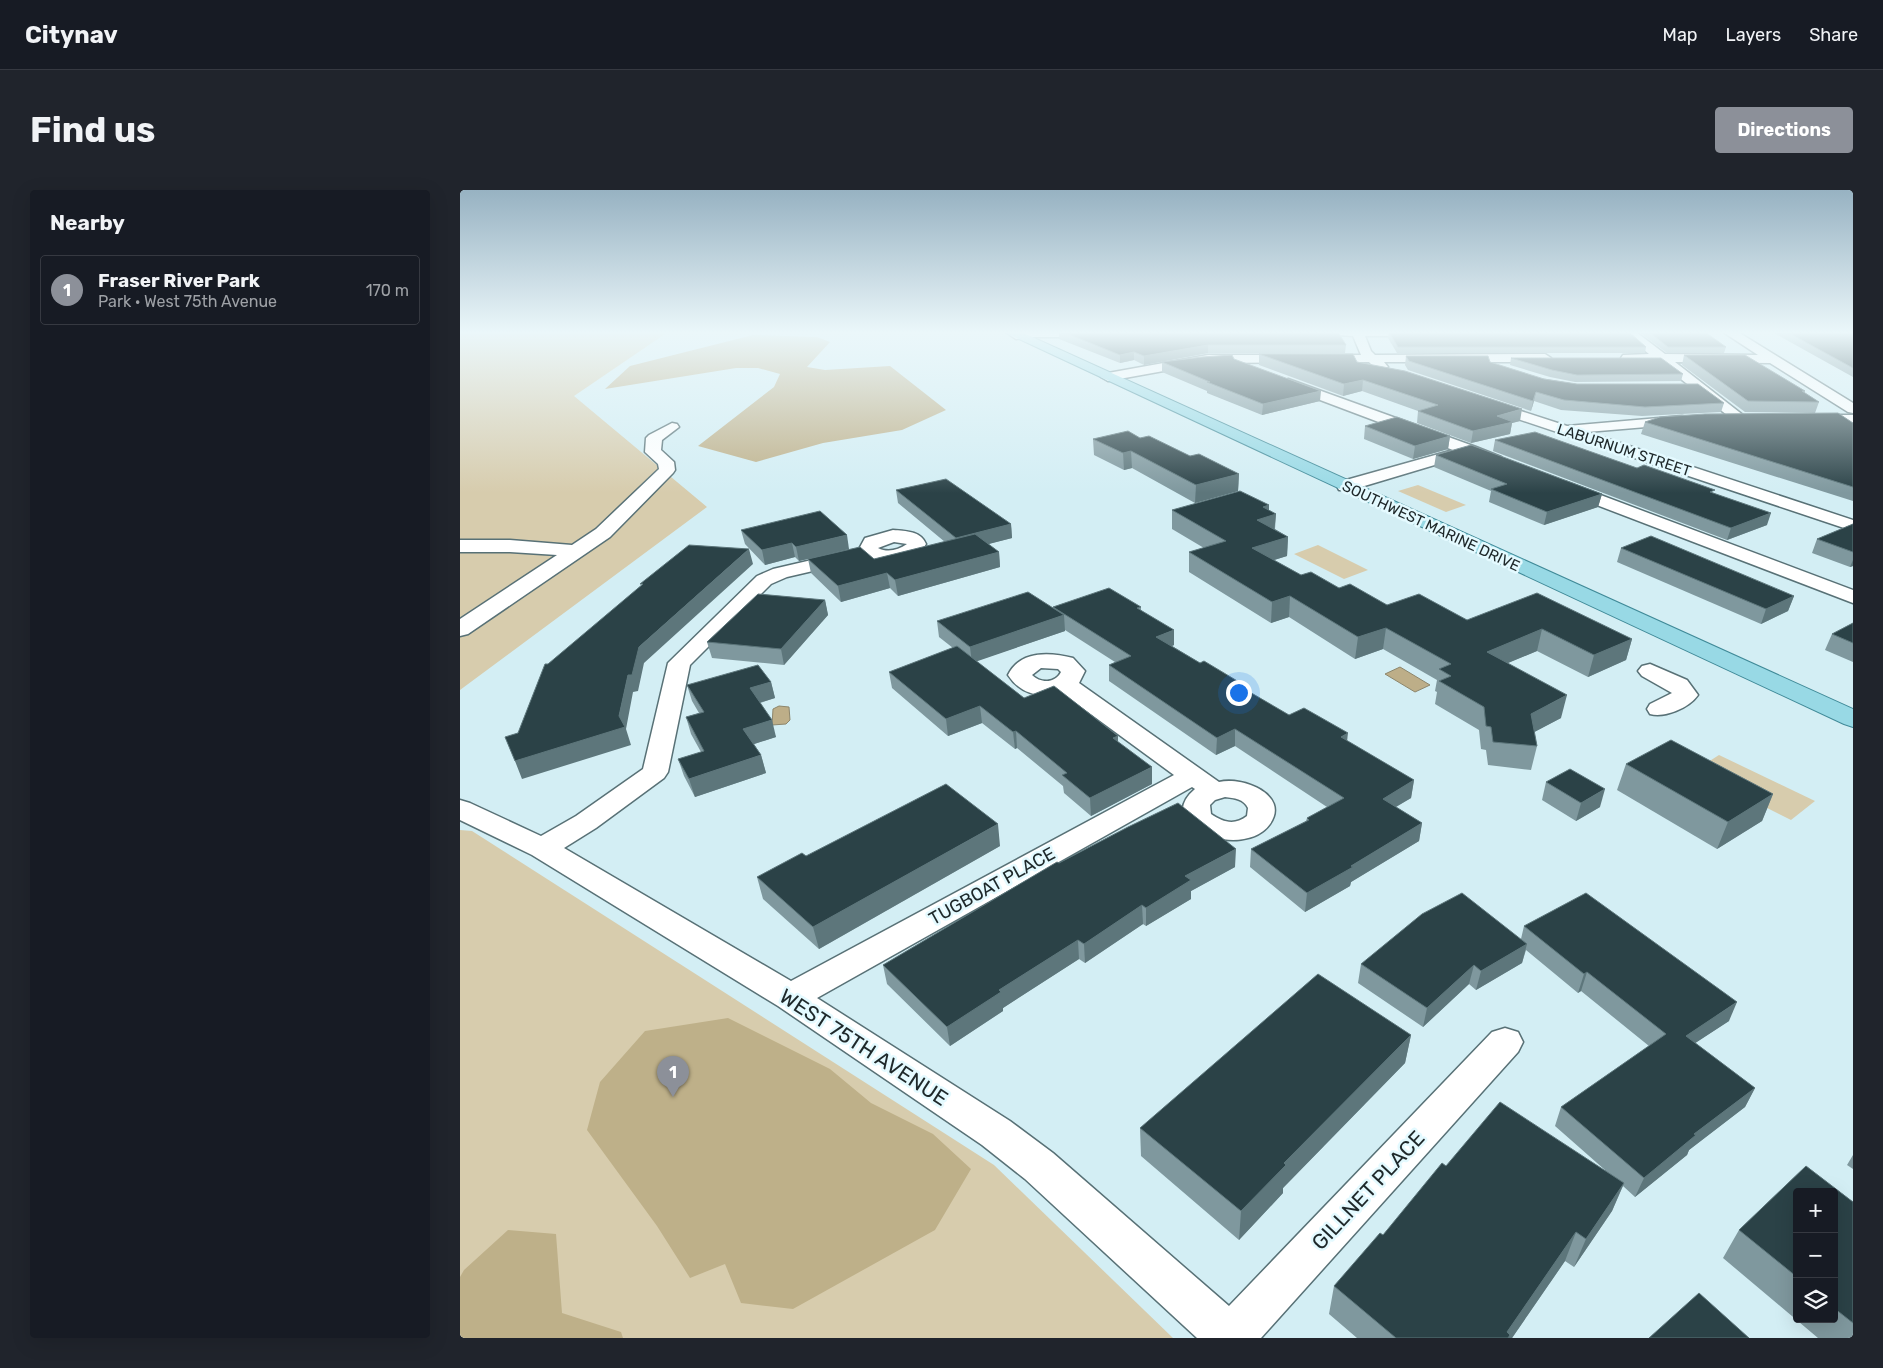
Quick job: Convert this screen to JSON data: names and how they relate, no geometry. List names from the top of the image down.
{
  "streets": {
    "main road": ["SOUTHWEST MARINE DRIVE"],
    "street": [
      "LABURNUM STREET",
      "TUGBOAT PLACE",
      "WEST 75TH AVENUE",
      "GILLNET PLACE"
    ]
  },
  "crossings": [
    ["TUGBOAT PLACE", "WEST 75TH AVENUE"],
    ["WEST 75TH AVENUE", "GILLNET PLACE"]
  ],
  "page": {
    "header": "Citynav",
    "nav": ["Map", "Layers", "Share"],
    "buttons": "Directions",
    "title": "Find us",
    "heading": "Nearby",
    "list": [
      {
        "mark": "1",
        "name": "Fraser River Park",
        "note": "Park · West 75th Avenue",
        "value": "170 m"
      }
    ],
    "pins": "1",
    "map_buttons": ["+", "−"]
  }
}
